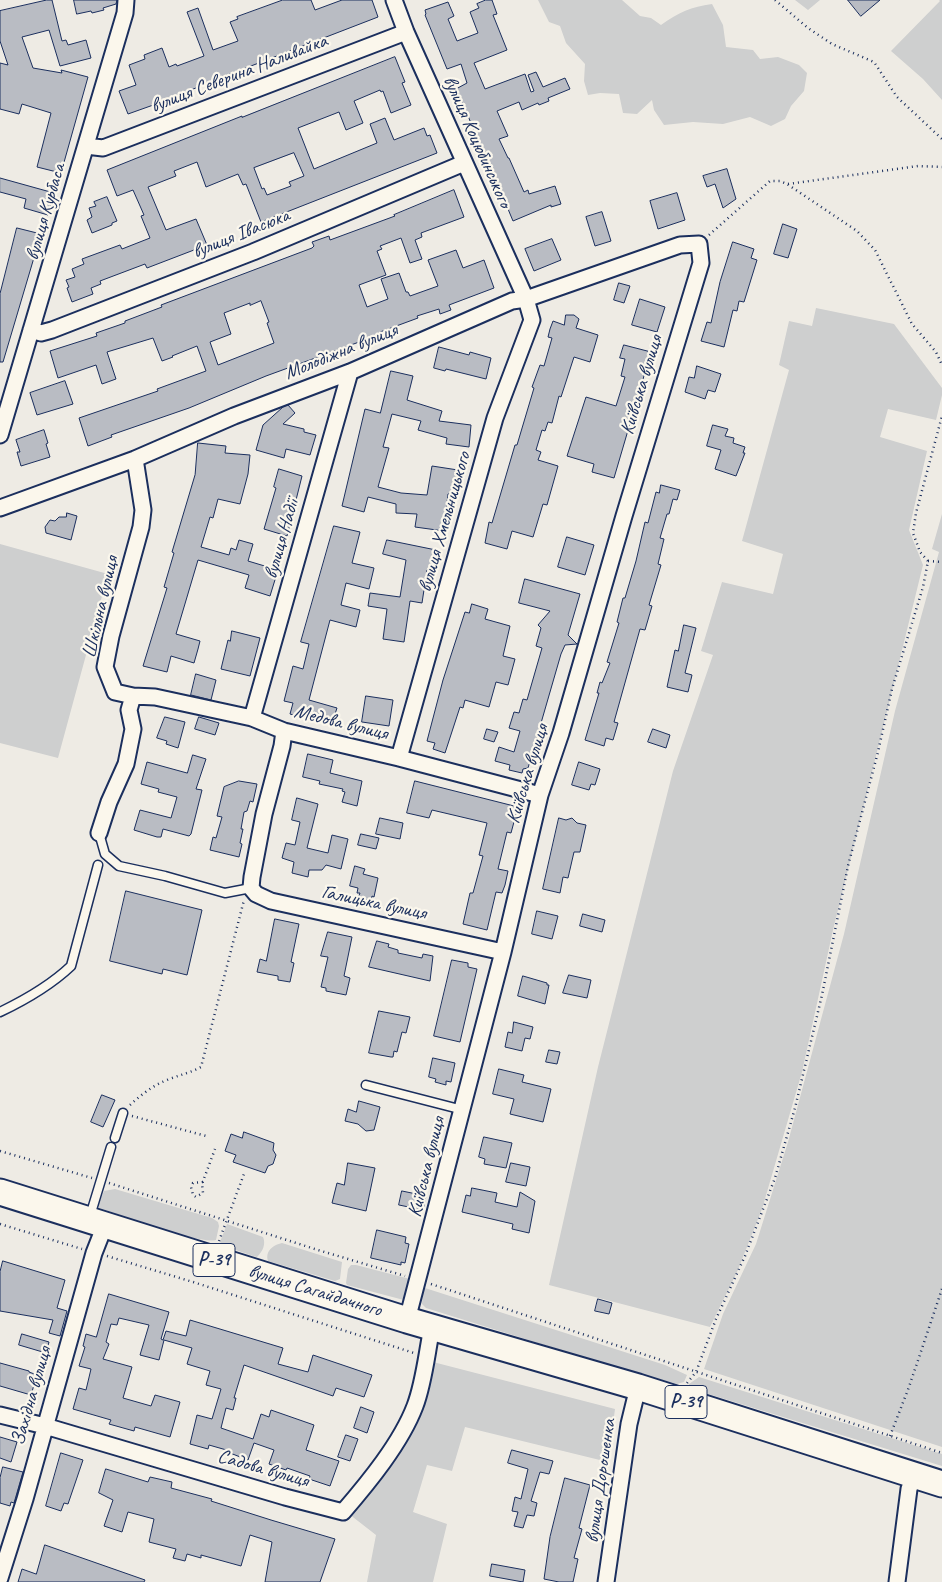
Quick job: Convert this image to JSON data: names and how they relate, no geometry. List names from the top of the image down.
{
  "streets": {
    "main road": ["Р-39", "вулиця Сагайдачного"],
    "street": [
      "вулиця Северина Наливайка",
      "вулиця Коцюбинського",
      "вулиця Курбаса",
      "вулиця Івасюка",
      "Молодіжна вулиця",
      "Київська вулиця",
      "вулиця Хмельницького",
      "вулиця Надії",
      "Шкільна вулиця",
      "Медова вулиця",
      "Галицька вулиця",
      "Західна вулиця",
      "Садова вулиця",
      "вулиця Дорошенка"
    ]
  },
  "crossings": [
    ["вулиця Северина Наливайка", "вулиця Коцюбинського"],
    ["вулиця Северина Наливайка", "вулиця Курбаса"],
    ["вулиця Коцюбинського", "вулиця Івасюка"],
    ["вулиця Коцюбинського", "Молодіжна вулиця"],
    ["вулиця Коцюбинського", "вулиця Хмельницького"],
    ["вулиця Курбаса", "вулиця Івасюка"],
    ["Молодіжна вулиця", "Київська вулиця"],
    ["Молодіжна вулиця", "вулиця Хмельницького"],
    ["Молодіжна вулиця", "вулиця Надії"],
    ["Молодіжна вулиця", "Шкільна вулиця"],
    ["Київська вулиця", "Медова вулиця"],
    ["Київська вулиця", "Галицька вулиця"],
    ["Київська вулиця", "Р-39"],
    ["Київська вулиця", "вулиця Сагайдачного"],
    ["Київська вулиця", "Садова вулиця"],
    ["вулиця Хмельницького", "Медова вулиця"],
    ["вулиця Надії", "Медова вулиця"],
    ["Шкільна вулиця", "Медова вулиця"],
    ["Р-39", "вулиця Сагайдачного"],
    ["Р-39", "вулиця Дорошенка"],
    ["вулиця Сагайдачного", "Західна вулиця"],
    ["Західна вулиця", "Садова вулиця"]
  ]
}
